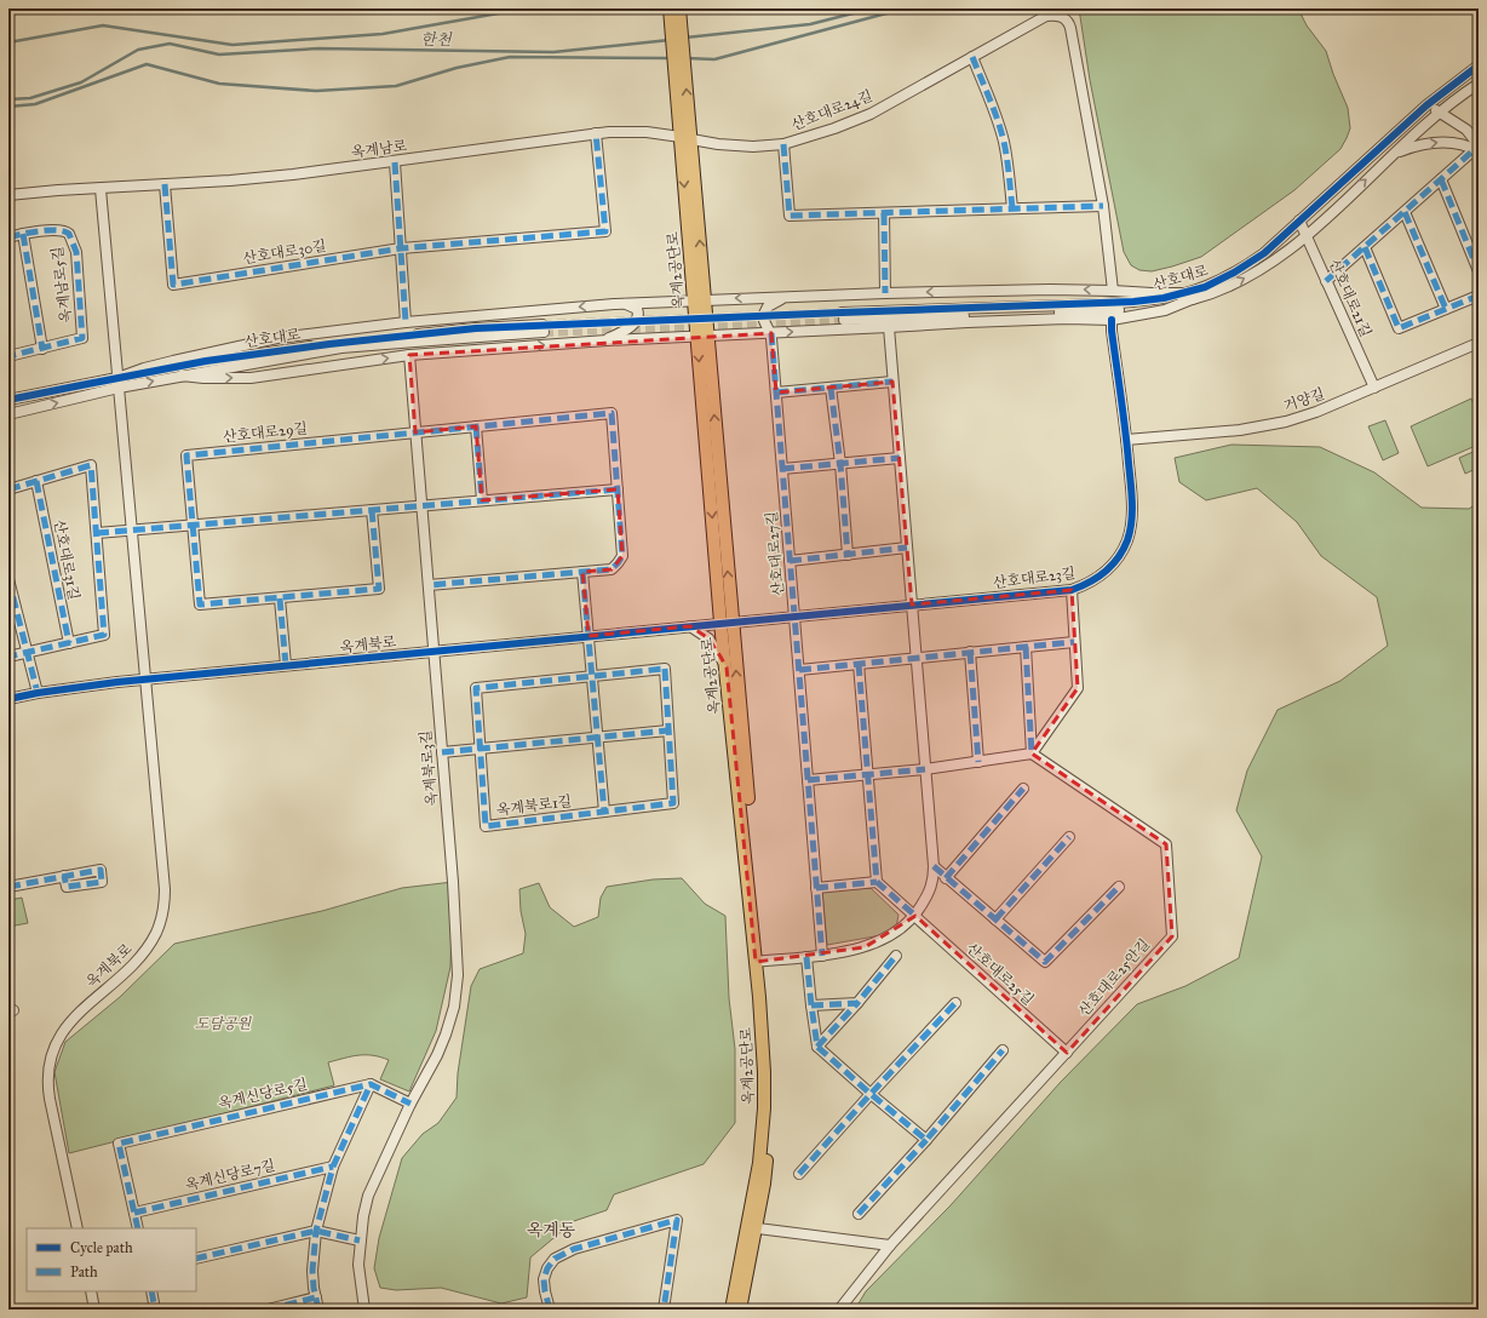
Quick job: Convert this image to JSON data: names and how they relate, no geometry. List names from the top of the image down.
{
  "streets": {
    "main road": ["옥계2공단로"],
    "street": [
      "산호대로24길",
      "옥계남로",
      "산호대로30길",
      "산호대로",
      "옥계남로5길",
      "산호대로21길",
      "거양길",
      "산호대로29길",
      "산호대로27길",
      "산호대로31길",
      "산호대로23길",
      "옥계북로",
      "옥계북로3길",
      "옥계북로1길",
      "산호대로25길",
      "산호대로25안길",
      "옥계신당로5길",
      "옥계신당로7길"
    ]
  },
  "crossings": [
    ["산호대로24길", "옥계남로"],
    ["산호대로24길", "옥계2공단로"],
    ["옥계남로", "산호대로30길"],
    ["옥계남로", "옥계2공단로"],
    ["옥계2공단로", "산호대로23길"],
    ["옥계2공단로", "옥계북로"],
    ["산호대로", "산호대로21길"],
    ["산호대로21길", "거양길"],
    ["거양길", "산호대로23길"],
    ["산호대로27길", "산호대로23길"],
    ["산호대로23길", "옥계북로"],
    ["산호대로23길", "산호대로25안길"],
    ["옥계북로", "옥계북로3길"],
    ["산호대로25길", "산호대로25안길"],
    ["옥계신당로5길", "옥계신당로7길"]
  ],
  "districts": ["옥계동"],
  "water": ["한천"],
  "parks": ["도담공원"],
  "legend": ["Cycle path", "Path"]
}
